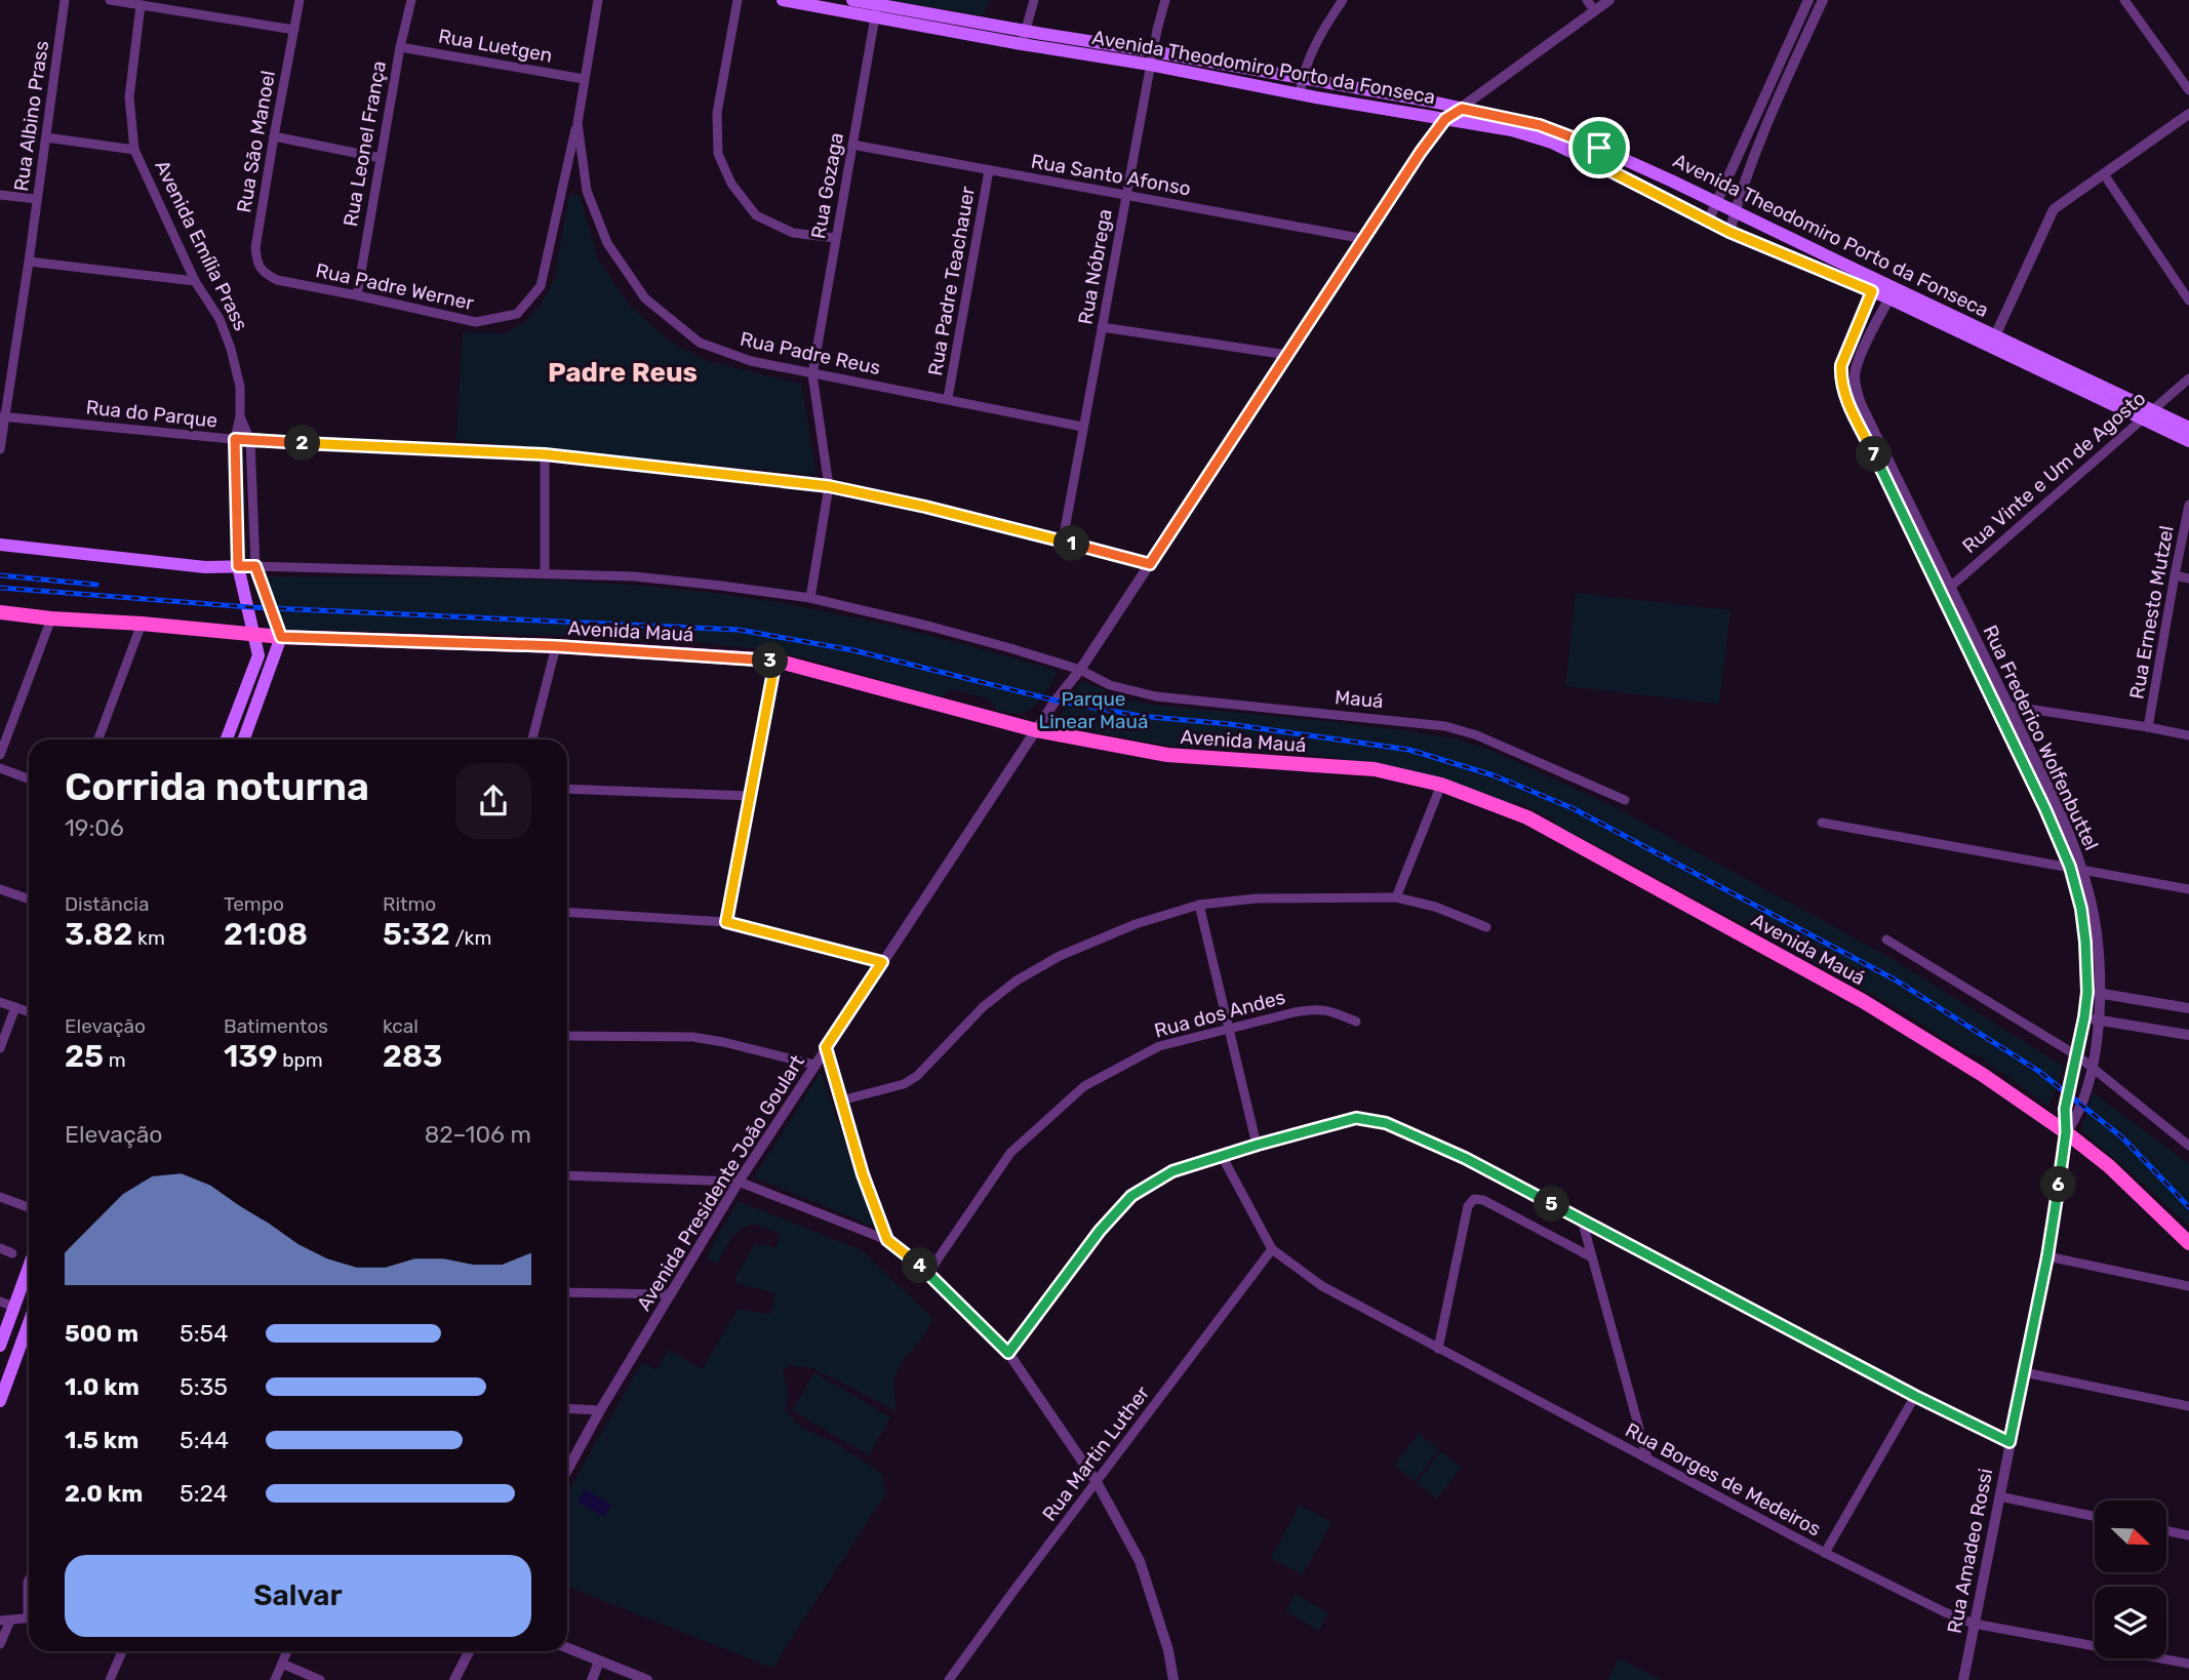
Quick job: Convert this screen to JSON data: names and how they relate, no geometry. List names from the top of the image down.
{
  "streets": {
    "main road": ["Avenida Theodomiro Porto da Fonseca", "Avenida Emília Prass", "Avenida Mauá"],
    "street": [
      "Rua Luetgen",
      "Rua Albino Prass",
      "Rua São Manoel",
      "Rua Leonel França",
      "Rua Santo Afonso",
      "Rua Gozaga",
      "Rua Nóbrega",
      "Rua Padre Teachauer",
      "Rua Padre Werner",
      "Rua Padre Reus",
      "Rua do Parque",
      "Rua Vinte e Um de Agosto",
      "Rua Ernesto Mutzel",
      "Mauá",
      "Rua Frederico Wolfenbuttel",
      "Rua dos Andes",
      "Avenida Presidente João Goulart",
      "Rua Martin Luther",
      "Rua Borges de Medeiros",
      "Rua Amadeo Rossi"
    ]
  },
  "crossings": [
    ["Rua Luetgen", "Rua Leonel França"],
    ["Rua Luetgen", "Rua Padre Reus"],
    ["Avenida Theodomiro Porto da Fonseca", "Rua Gozaga"],
    ["Avenida Theodomiro Porto da Fonseca", "Rua Nóbrega"],
    ["Avenida Theodomiro Porto da Fonseca", "Rua Vinte e Um de Agosto"],
    ["Avenida Theodomiro Porto da Fonseca", "Rua Frederico Wolfenbuttel"],
    ["Avenida Theodomiro Porto da Fonseca", "Avenida Presidente João Goulart"],
    ["Rua Albino Prass", "Rua do Parque"],
    ["Rua São Manoel", "Rua Padre Werner"],
    ["Rua Leonel França", "Rua Padre Werner"],
    ["Rua Santo Afonso", "Rua Gozaga"],
    ["Rua Santo Afonso", "Rua Nóbrega"],
    ["Rua Santo Afonso", "Rua Padre Teachauer"],
    ["Rua Santo Afonso", "Avenida Presidente João Goulart"],
    ["Rua Gozaga", "Rua Padre Reus"],
    ["Rua Gozaga", "Rua do Parque"],
    ["Avenida Emília Prass", "Rua do Parque"],
    ["Avenida Emília Prass", "Avenida Mauá"],
    ["Rua Nóbrega", "Rua Padre Reus"],
    ["Rua Nóbrega", "Rua do Parque"],
    ["Rua Padre Teachauer", "Rua Padre Reus"],
    ["Rua Padre Werner", "Rua Padre Reus"],
    ["Rua do Parque", "Avenida Presidente João Goulart"],
    ["Rua Vinte e Um de Agosto", "Rua Frederico Wolfenbuttel"],
    ["Avenida Mauá", "Rua Frederico Wolfenbuttel"],
    ["Avenida Mauá", "Avenida Presidente João Goulart"],
    ["Avenida Mauá", "Rua Amadeo Rossi"],
    ["Mauá", "Avenida Presidente João Goulart"],
    ["Rua Frederico Wolfenbuttel", "Rua Amadeo Rossi"],
    ["Rua Martin Luther", "Rua Borges de Medeiros"],
    ["Rua Borges de Medeiros", "Rua Amadeo Rossi"]
  ],
  "districts": ["Padre Reus"],
  "parks": ["Parque Linear Mauá"],
  "north": "bottom right",
  "page": {
    "pins": [
      "2",
      "7",
      "1",
      "3",
      "6",
      "5",
      "4"
    ],
    "heading": ["Corrida noturna", "19:06"],
    "stats": [
      ["Distância", "3.82 km"],
      ["Tempo", "21:08"],
      ["Ritmo", "5:32 /km"],
      ["Elevação", "25 m"],
      ["Batimentos", "139 bpm"],
      ["kcal", "283"]
    ],
    "chart": ["Elevação", "82–106 m"],
    "list": [
      {
        "name": "500 m",
        "note": "5:54"
      },
      {
        "name": "1.0 km",
        "note": "5:35"
      },
      {
        "name": "1.5 km",
        "note": "5:44"
      },
      {
        "name": "2.0 km",
        "note": "5:24"
      }
    ],
    "buttons": "Salvar"
  }
}
